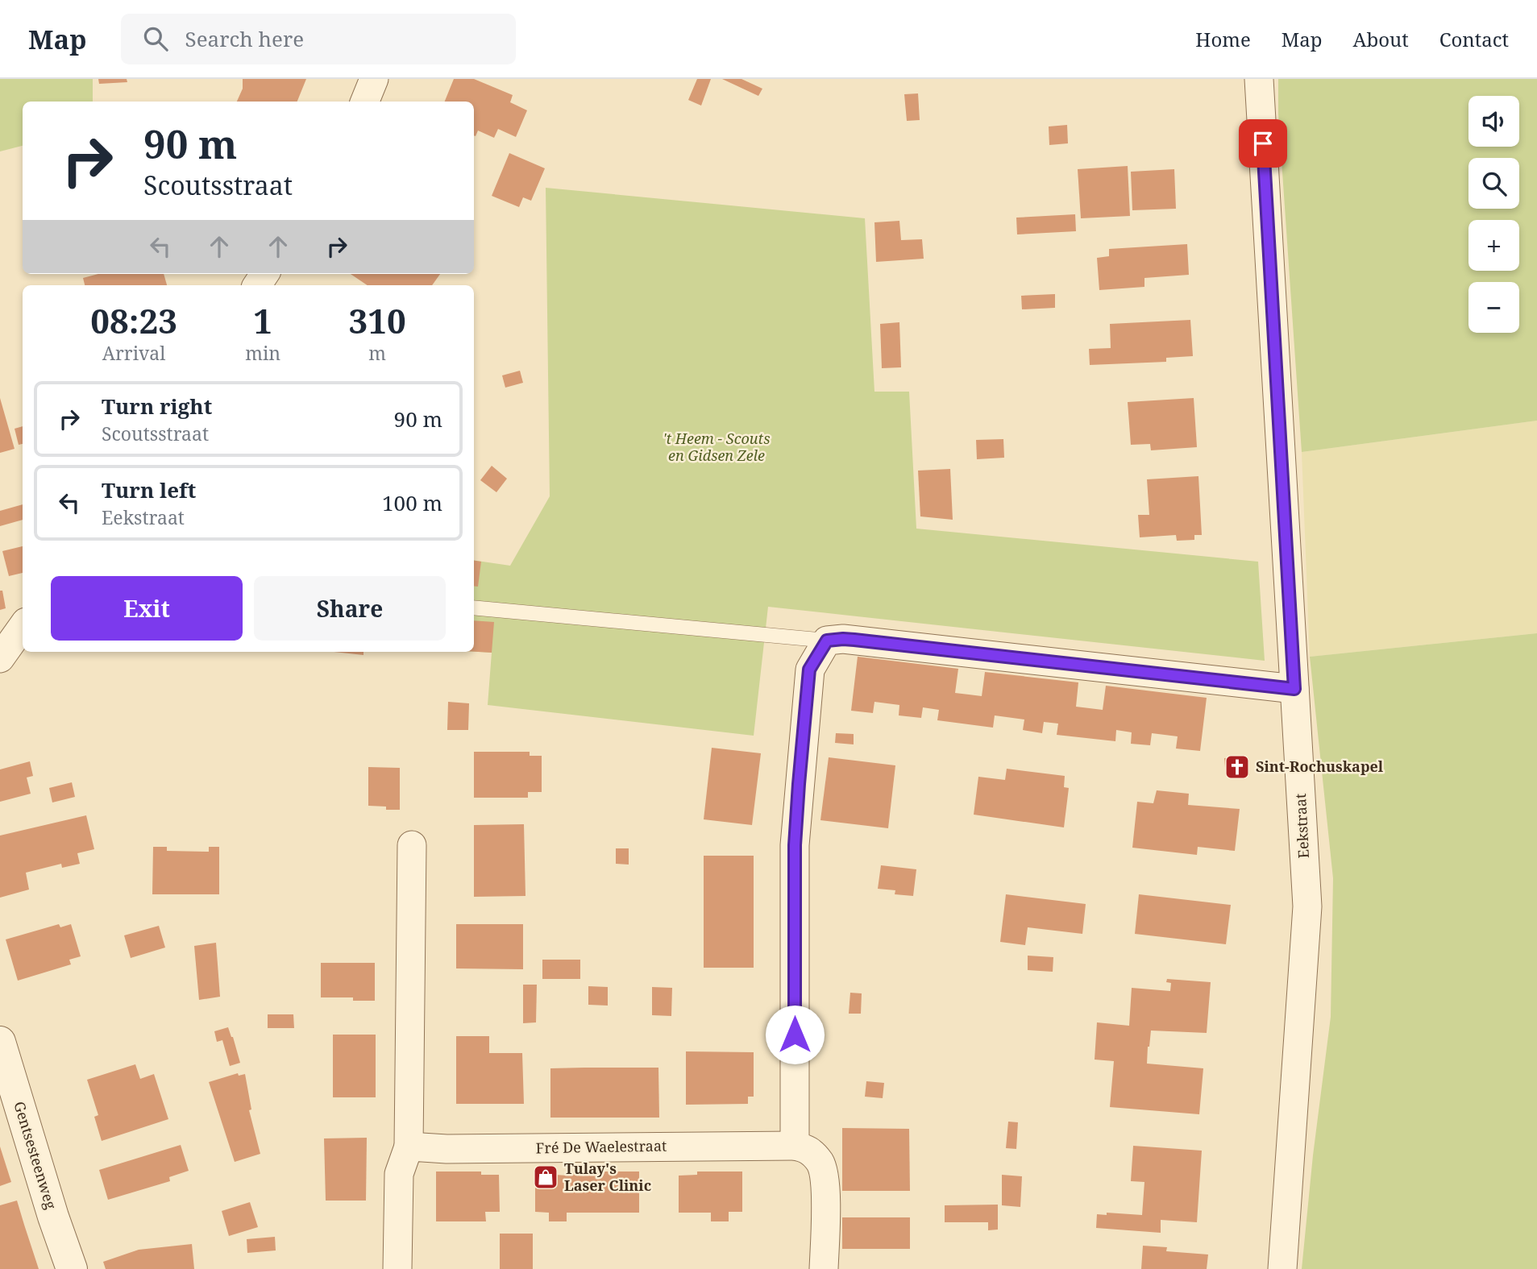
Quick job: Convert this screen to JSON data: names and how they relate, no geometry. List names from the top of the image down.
{
  "streets": {
    "street": ["Eekstraat", "Fré De Waelestraat", "Gentsesteenweg"]
  },
  "parks": ["'t Heem - Scouts en Gidsen Zele"],
  "places": {
    "church": ["Sint-Rochuskapel"],
    "shop": ["Tulay's Laser Clinic"]
  },
  "page": {
    "header": "Map",
    "search": "Search here",
    "nav": [
      "Home",
      "Map",
      "About",
      "Contact"
    ],
    "map_buttons": ["+", "−"],
    "turn": ["90 m", "Scoutsstraat"],
    "eta": [
      "08:23",
      "Arrival",
      "1",
      "min",
      "310",
      "m"
    ],
    "list": [
      {
        "name": "Turn right",
        "note": "Scoutsstraat",
        "value": "90 m"
      },
      {
        "name": "Turn left",
        "note": "Eekstraat",
        "value": "100 m"
      }
    ],
    "buttons": ["Exit", "Share"]
  }
}
